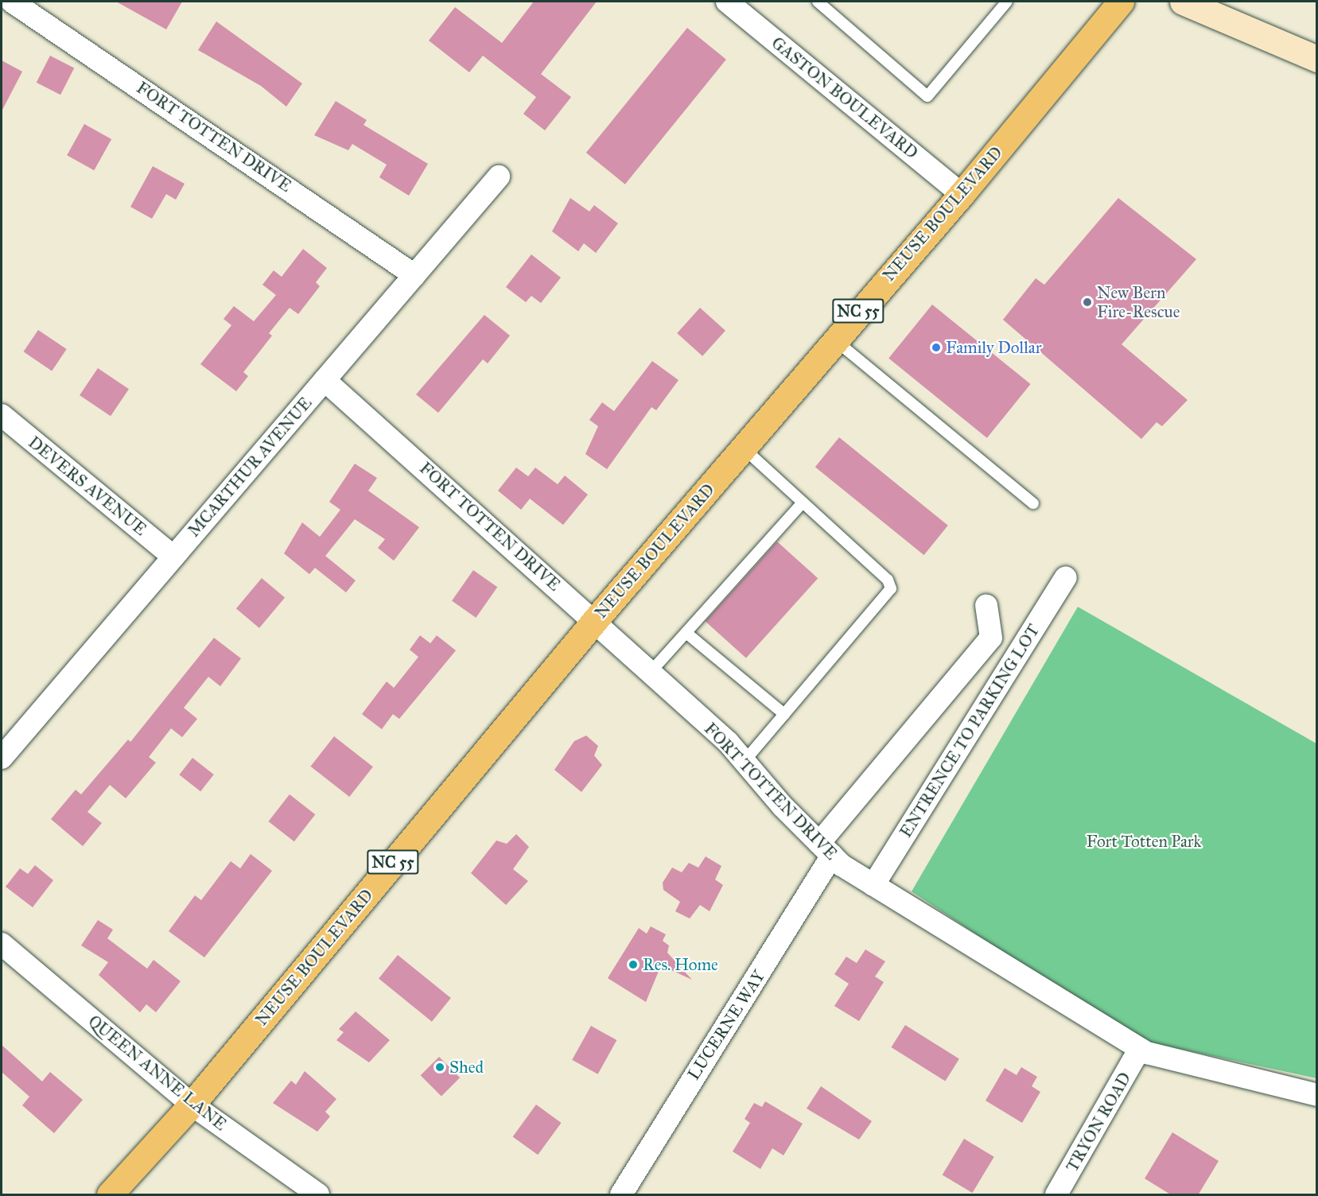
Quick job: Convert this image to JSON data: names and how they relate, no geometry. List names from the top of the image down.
{
  "streets": {
    "main road": ["NEUSE BOULEVARD", "NC 55"],
    "street": [
      "GASTON BOULEVARD",
      "FORT TOTTEN DRIVE",
      "MCARTHUR AVENUE",
      "DEVERS AVENUE",
      "ENTRENCE TO PARKING LOT",
      "LUCERNE WAY",
      "QUEEN ANNE LANE",
      "TRYON ROAD"
    ]
  },
  "crossings": [
    ["GASTON BOULEVARD", "NEUSE BOULEVARD"],
    ["FORT TOTTEN DRIVE", "NEUSE BOULEVARD"],
    ["FORT TOTTEN DRIVE", "MCARTHUR AVENUE"],
    ["FORT TOTTEN DRIVE", "ENTRENCE TO PARKING LOT"],
    ["FORT TOTTEN DRIVE", "LUCERNE WAY"],
    ["FORT TOTTEN DRIVE", "TRYON ROAD"],
    ["NEUSE BOULEVARD", "QUEEN ANNE LANE"],
    ["MCARTHUR AVENUE", "DEVERS AVENUE"],
    ["ENTRENCE TO PARKING LOT", "LUCERNE WAY"]
  ],
  "parks": ["Fort Totten Park"],
  "places": [
    "New Bern Fire-Rescue",
    "Family Dollar",
    "Res. Home",
    "Shed"
  ]
}
